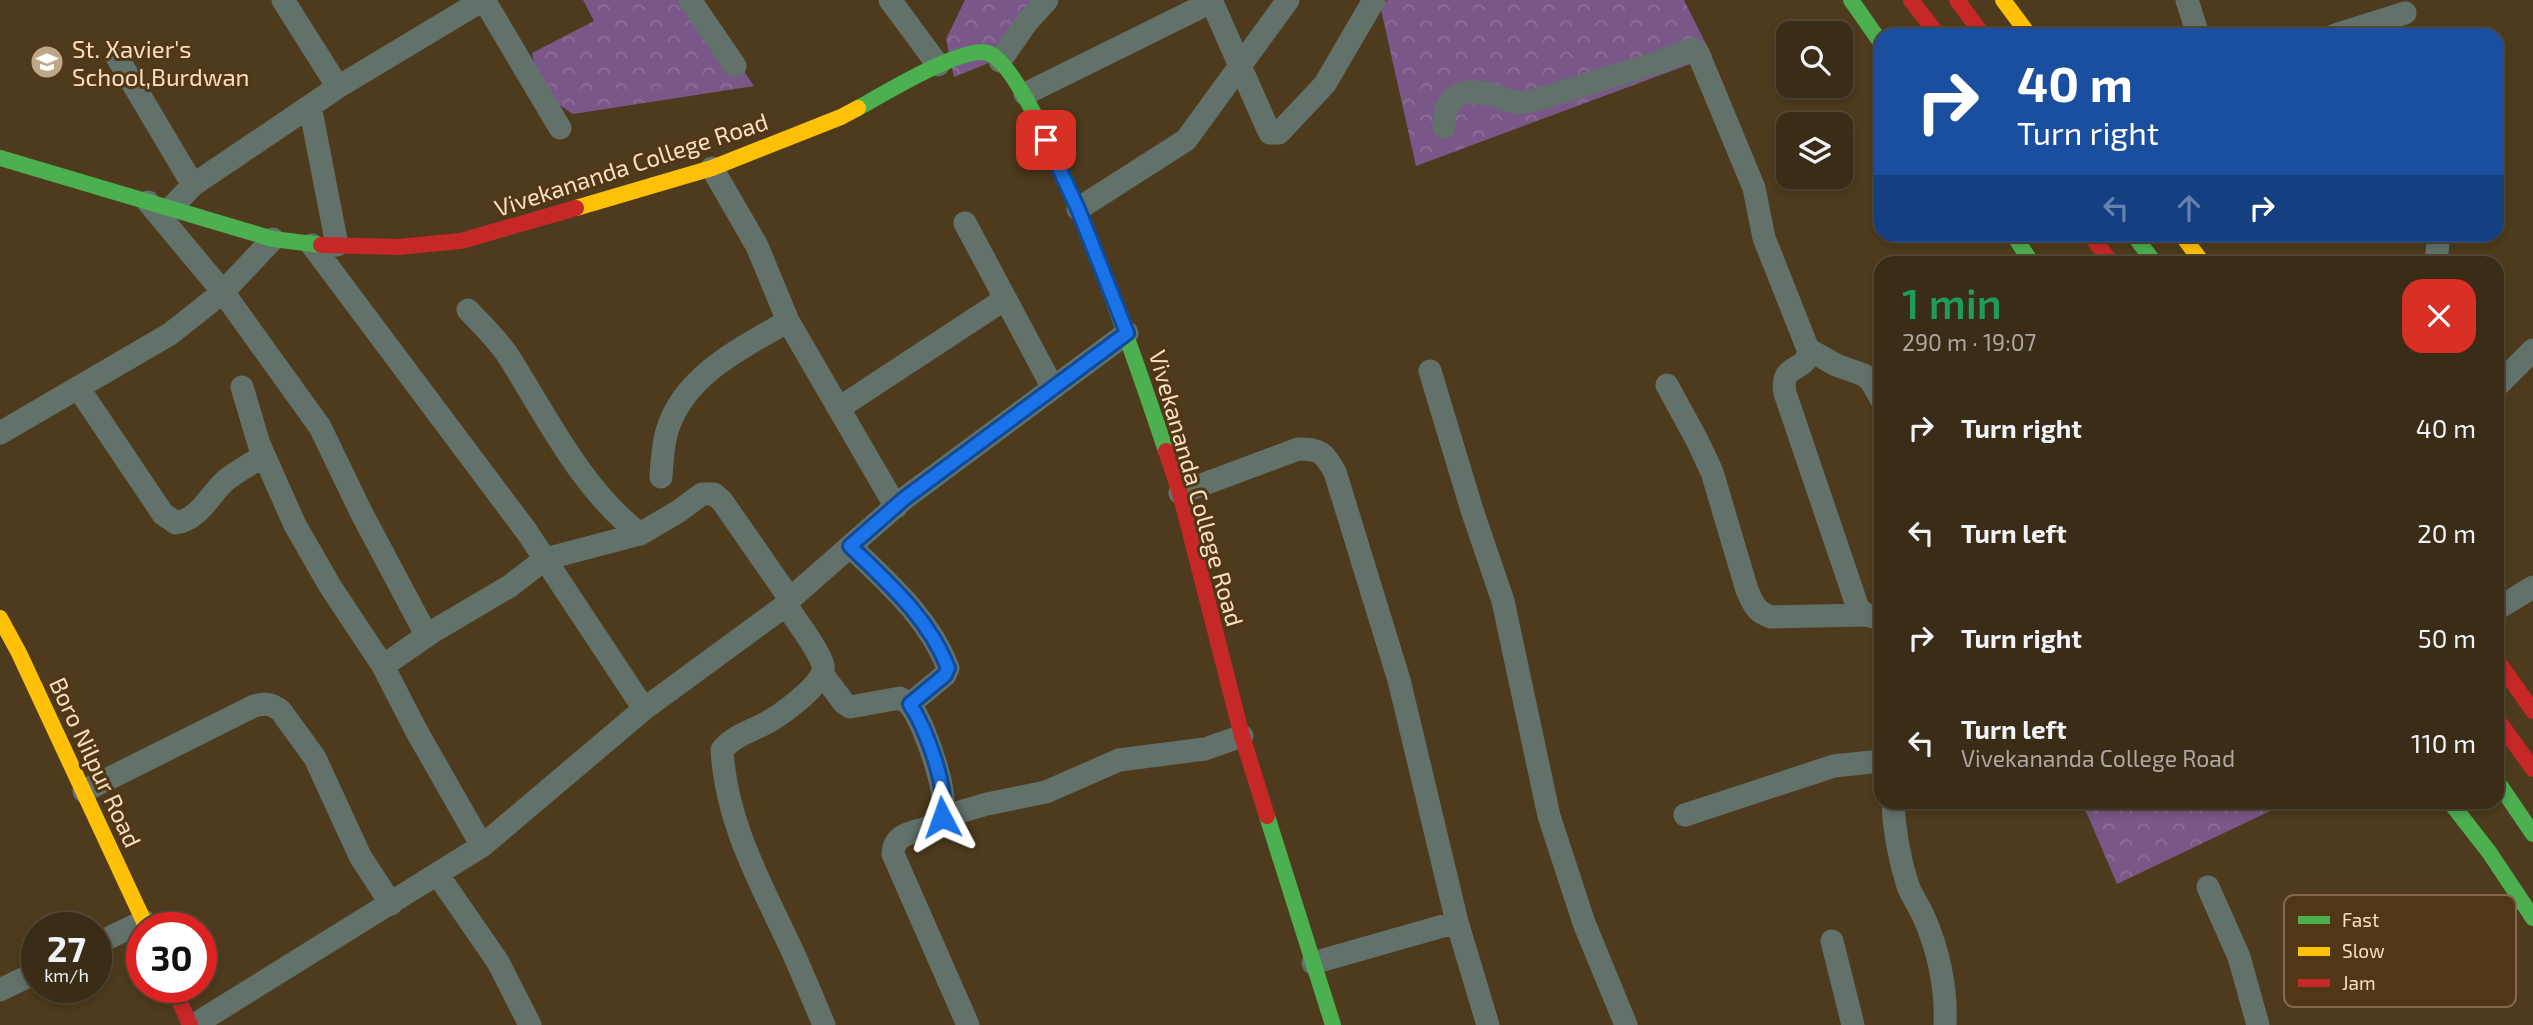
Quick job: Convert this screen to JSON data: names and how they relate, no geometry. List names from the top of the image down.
{
  "streets": {
    "main road": ["Vivekananda College Road", "Boro Nilpur Road"]
  },
  "places": {
    "school or university": ["St. Xavier's School,Burdwan"]
  },
  "legend": ["Fast", "Slow", "Jam"],
  "page": {
    "turn": ["40 m", "Turn right"],
    "heading": ["1 min", "290 m · 19:07"],
    "list": [
      {
        "name": "Turn right",
        "value": "40 m"
      },
      {
        "name": "Turn left",
        "value": "20 m"
      },
      {
        "name": "Turn right",
        "value": "50 m"
      },
      {
        "name": "Turn left",
        "note": "Vivekananda College Road",
        "value": "110 m"
      }
    ],
    "speed": "27 km/h",
    "limit": "30"
  }
}
